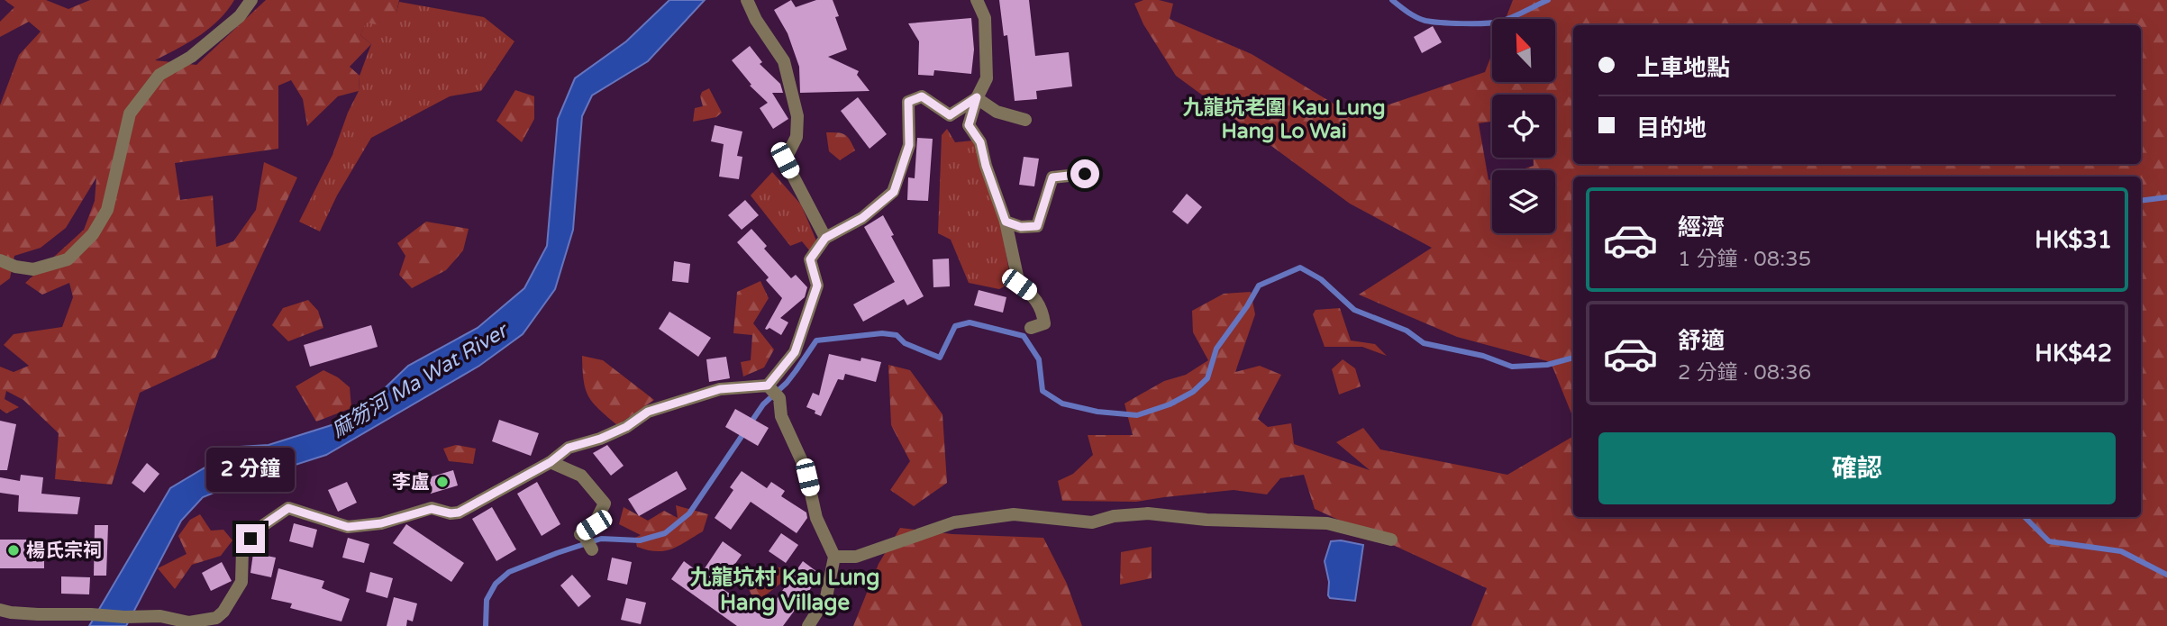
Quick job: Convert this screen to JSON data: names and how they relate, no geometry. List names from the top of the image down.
{
  "districts": ["九龍坑老圍 Kau Lung Hang Lo Wai", "九龍坑村 Kau Lung Hang Village"],
  "water": ["麻笏河 Ma Wat River"],
  "places": ["李盧", "楊氏宗祠"],
  "north": "top left",
  "page": {
    "banner": ["上車地點", "目的地"],
    "list": [
      {
        "name": "經濟",
        "note": "1 分鐘 · 08:35",
        "value": "HK$31"
      },
      {
        "name": "舒適",
        "note": "2 分鐘 · 08:36",
        "value": "HK$42"
      }
    ],
    "buttons": "確認",
    "bubble": "2 分鐘"
  }
}
